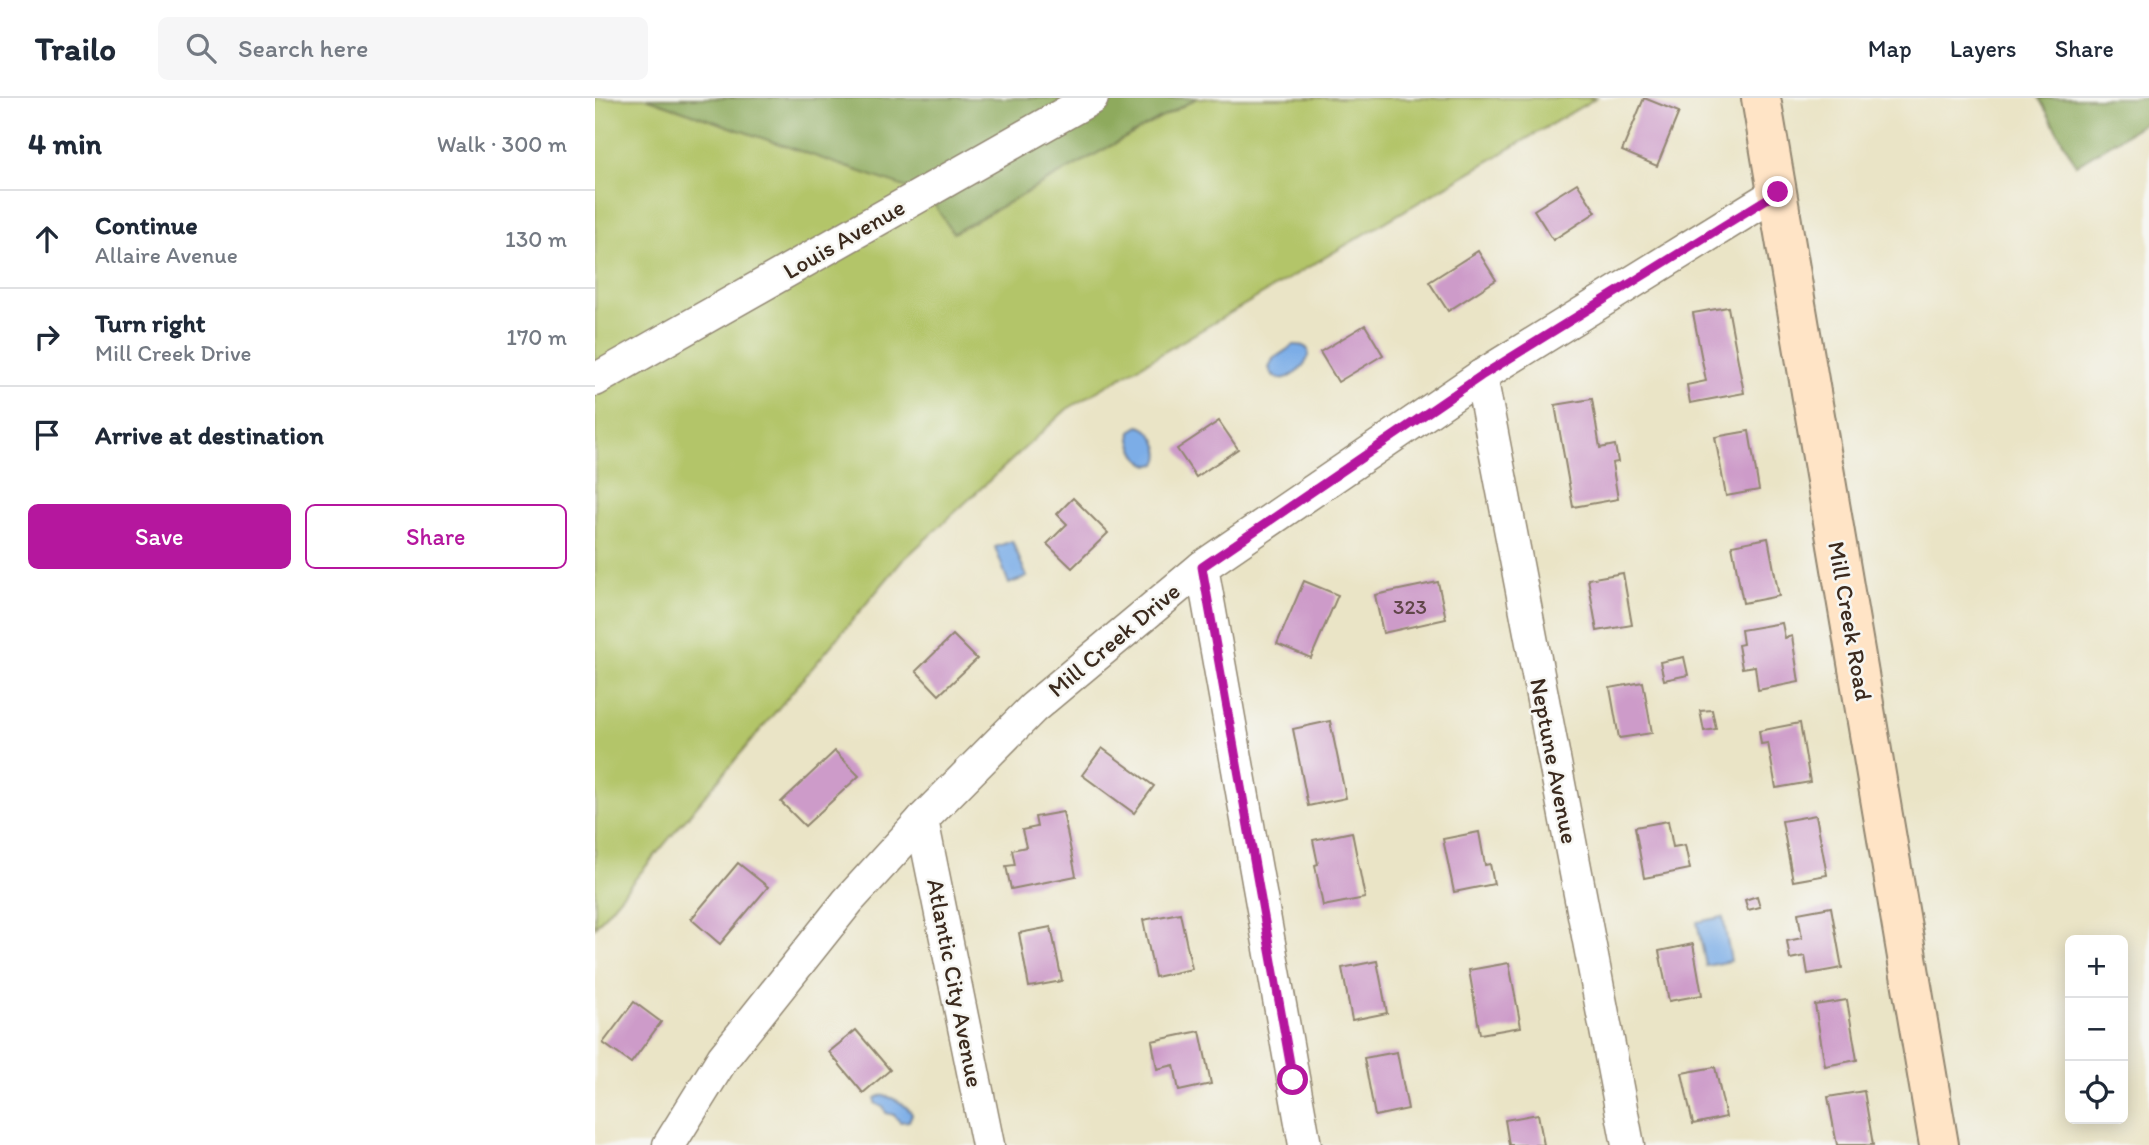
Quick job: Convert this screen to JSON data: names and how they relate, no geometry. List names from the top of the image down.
{
  "streets": {
    "street": [
      "Louis Avenue",
      "Mill Creek Road",
      "Mill Creek Drive",
      "Neptune Avenue",
      "Atlantic City Avenue"
    ]
  },
  "crossings": [
    ["Mill Creek Road", "Mill Creek Drive"],
    ["Mill Creek Drive", "Neptune Avenue"],
    ["Mill Creek Drive", "Atlantic City Avenue"]
  ],
  "house_numbers": ["323"],
  "page": {
    "header": "Trailo",
    "search": "Search here",
    "nav": ["Map", "Layers", "Share"],
    "heading": ["4 min", "Walk · 300 m"],
    "list": [
      ["Continue", "Allaire Avenue", "130 m"],
      ["Turn right", "Mill Creek Drive", "170 m"],
      "Arrive at destination"
    ],
    "buttons": ["Save", "Share"],
    "map_buttons": ["+", "−"]
  }
}
